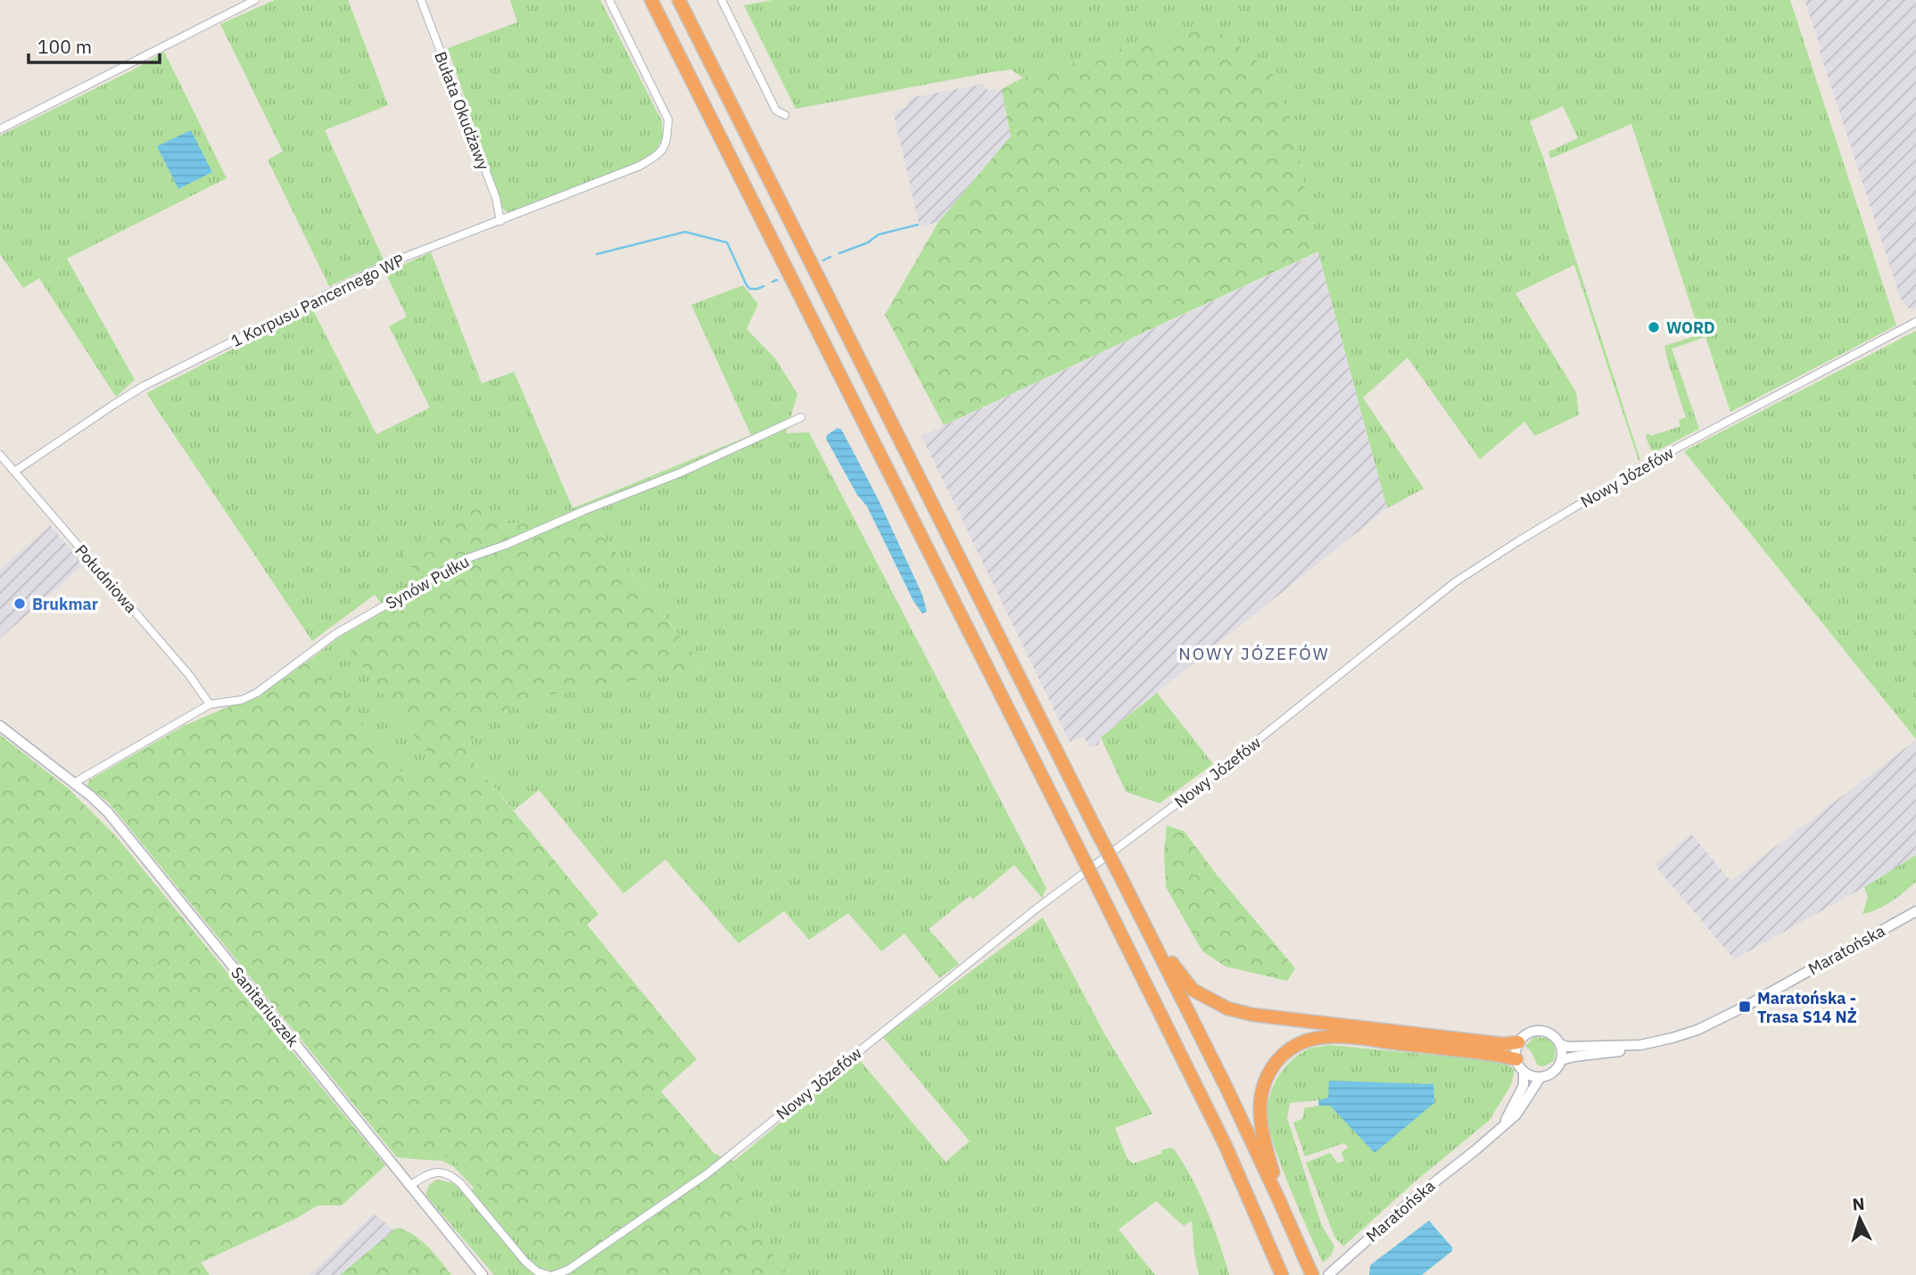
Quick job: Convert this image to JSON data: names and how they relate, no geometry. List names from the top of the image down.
{
  "streets": {
    "main road": ["Maratońska", "Sanitariuszek"],
    "street": [
      "Bułata Okudżawy",
      "1 Korpusu Pancernego WP",
      "Nowy Józefów",
      "Południowa",
      "Synów Pułku"
    ]
  },
  "crossings": [
    ["Bułata Okudżawy", "1 Korpusu Pancernego WP"],
    ["1 Korpusu Pancernego WP", "Południowa"],
    ["Południowa", "Synów Pułku"],
    ["Synów Pułku", "Sanitariuszek"]
  ],
  "districts": ["NOWY JÓZEFÓW"],
  "places": {
    "other": ["WORD", "Brukmar"],
    "transit": ["Maratońska - Trasa S14 NŻ"]
  },
  "scale_bar": "100 m",
  "north": "top"
}
